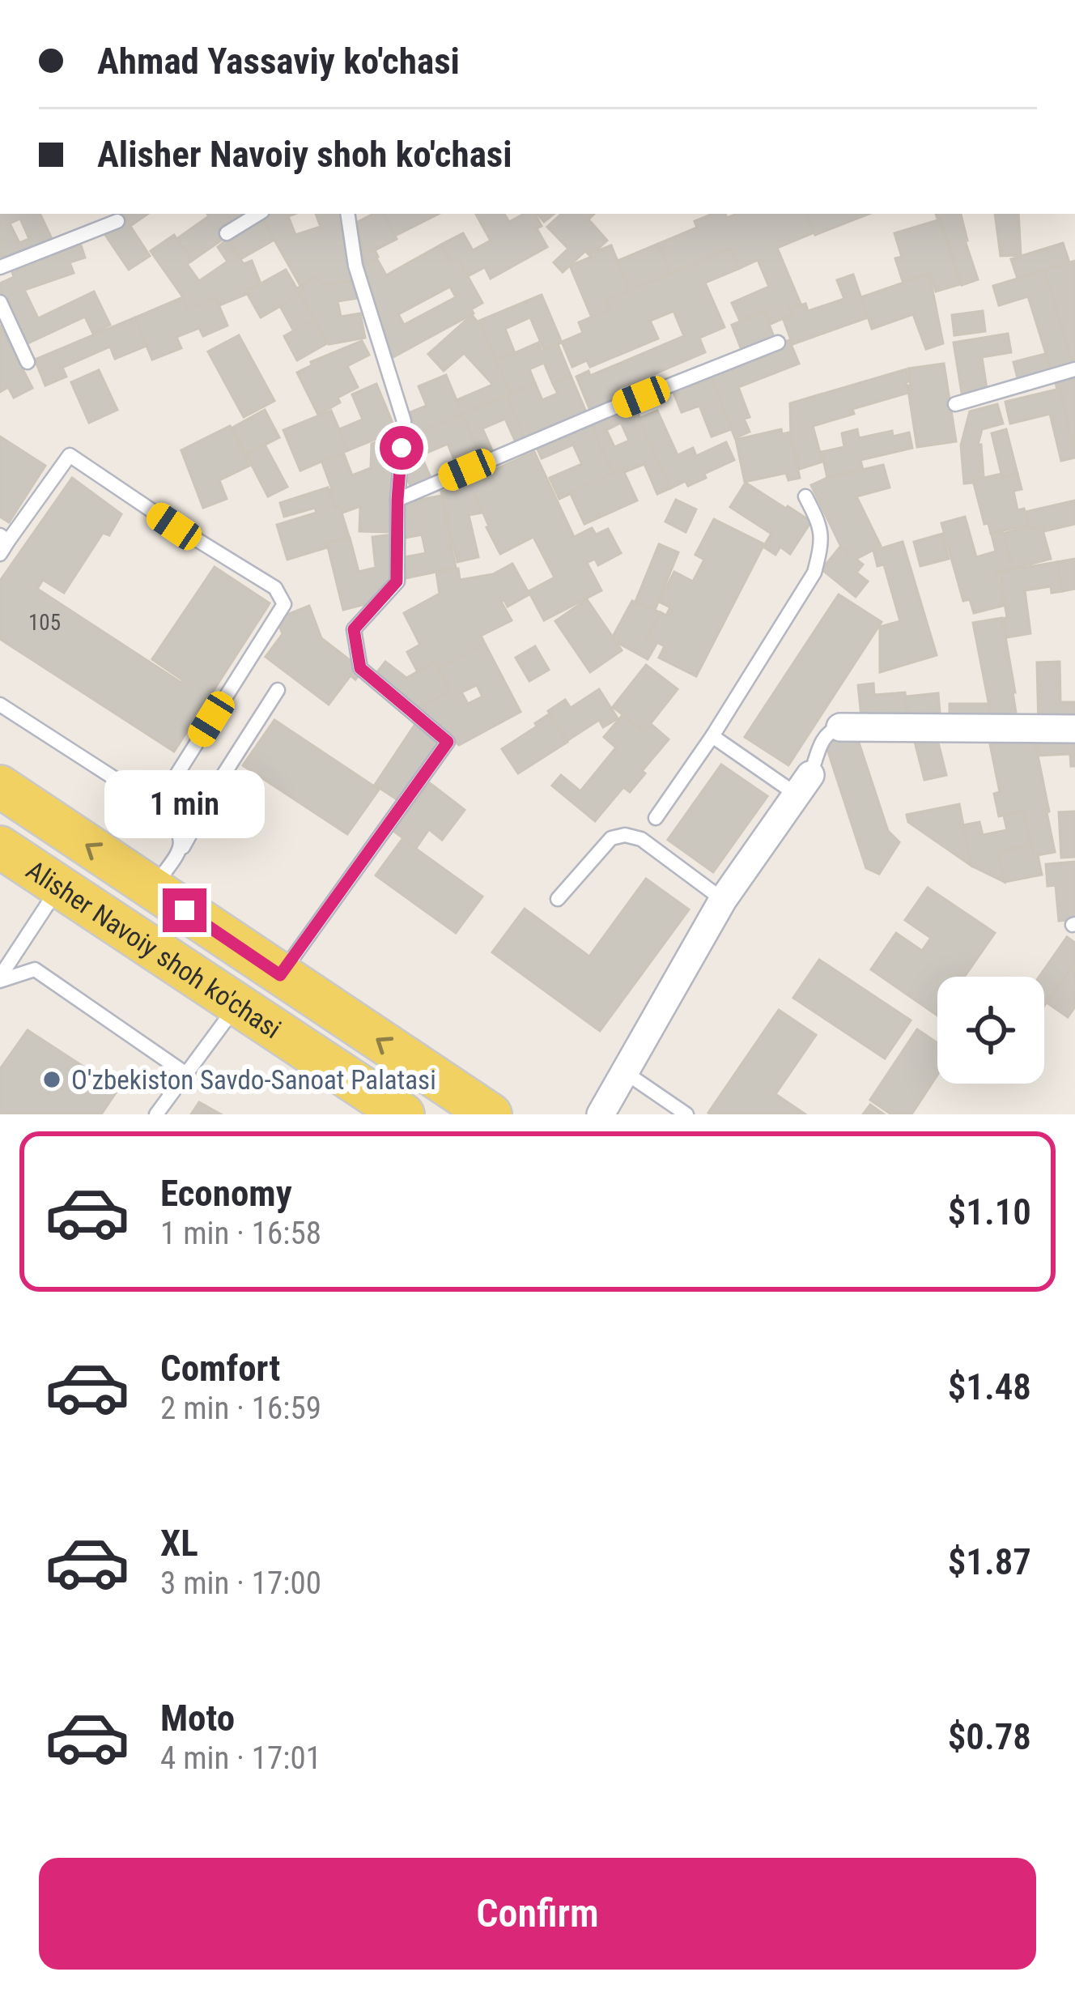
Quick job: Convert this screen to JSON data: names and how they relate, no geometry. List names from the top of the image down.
{
  "streets": {
    "main road": ["Alisher Navoiy shoh ko'chasi"]
  },
  "places": ["O'zbekiston Savdo-Sanoat Palatasi"],
  "house_numbers": ["105"],
  "page": {
    "banner": ["Ahmad Yassaviy ko'chasi", "Alisher Navoiy shoh ko'chasi"],
    "bubble": "1 min",
    "list": [
      {
        "name": "Economy",
        "note": "1 min · 16:58",
        "value": "$1.10"
      },
      {
        "name": "Comfort",
        "note": "2 min · 16:59",
        "value": "$1.48"
      },
      {
        "name": "XL",
        "note": "3 min · 17:00",
        "value": "$1.87"
      },
      {
        "name": "Moto",
        "note": "4 min · 17:01",
        "value": "$0.78"
      }
    ],
    "buttons": "Confirm"
  }
}
